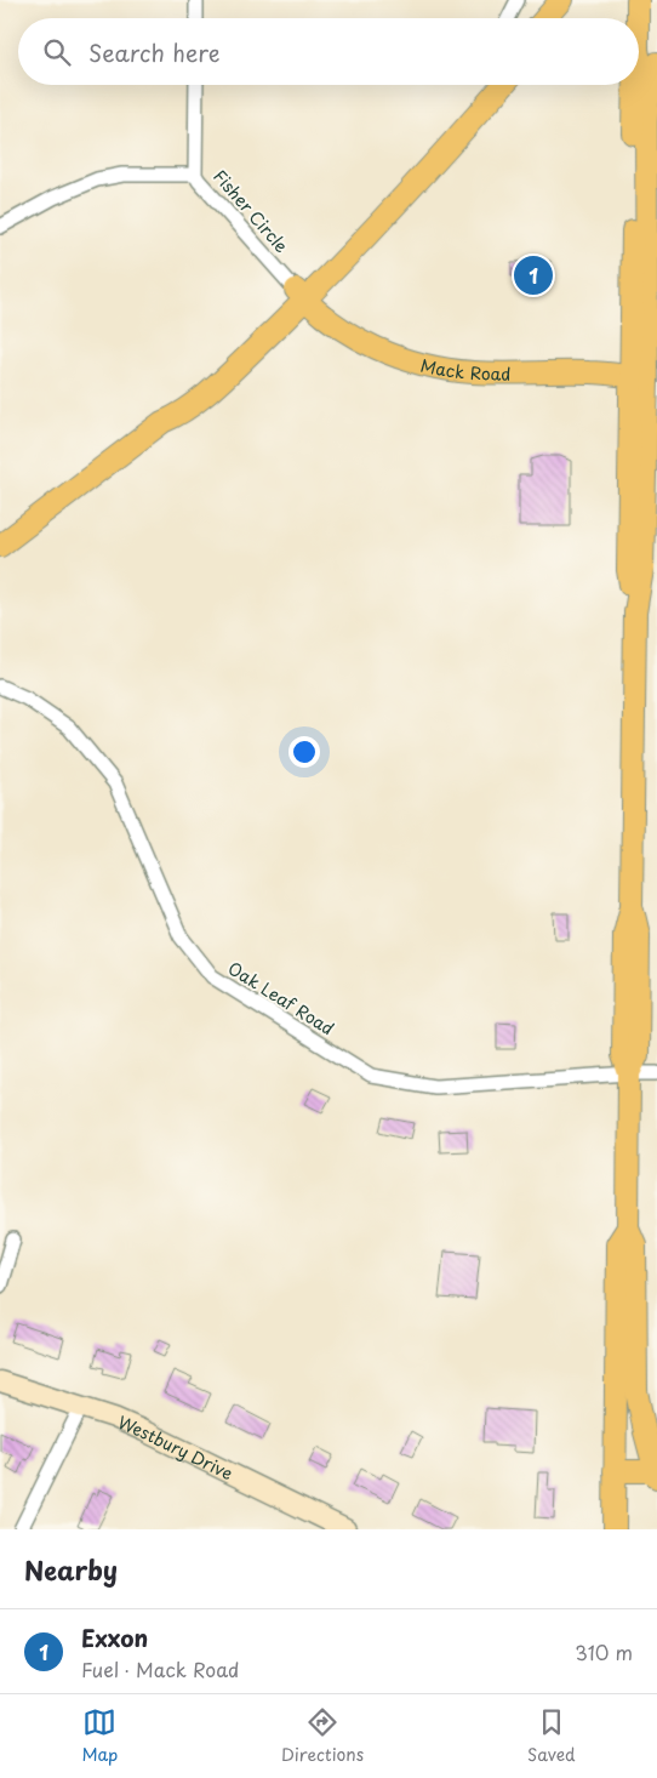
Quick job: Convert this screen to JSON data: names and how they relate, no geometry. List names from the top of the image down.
{
  "streets": {
    "main road": ["Mack Road"],
    "street": ["Fisher Circle", "Oak Leaf Road", "Westbury Drive"]
  },
  "crossings": [
    ["Fisher Circle", "Mack Road"]
  ],
  "page": {
    "search": "Search here",
    "pins": "1",
    "heading": "Nearby",
    "list": [
      {
        "mark": "1",
        "name": "Exxon",
        "note": "Fuel · Mack Road",
        "value": "310 m"
      }
    ],
    "nav": ["Map", "Directions", "Saved"]
  }
}
